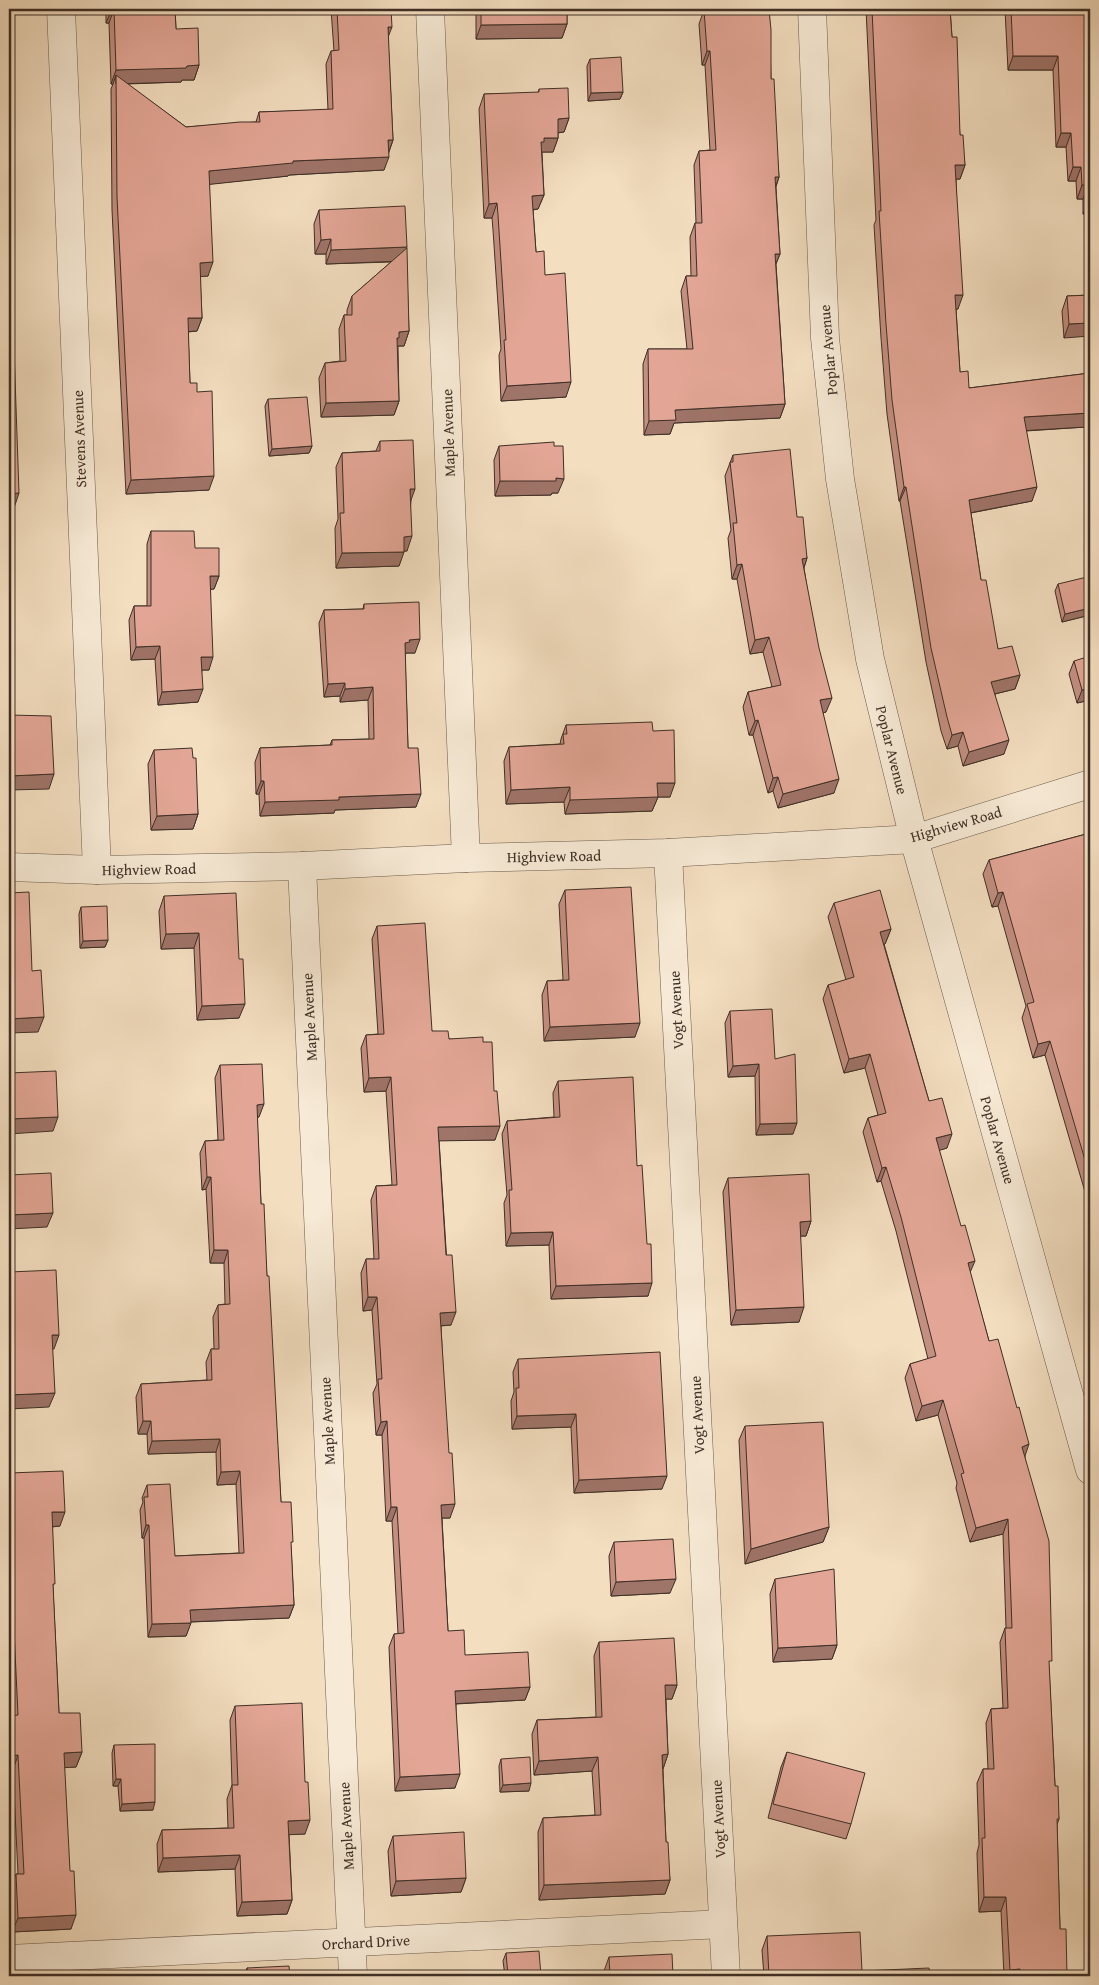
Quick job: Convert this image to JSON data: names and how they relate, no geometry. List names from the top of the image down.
{
  "streets": {
    "street": [
      "Poplar Avenue",
      "Maple Avenue",
      "Stevens Avenue",
      "Highview Road",
      "Vogt Avenue",
      "Orchard Drive"
    ]
  },
  "crossings": [
    ["Poplar Avenue", "Highview Road"],
    ["Maple Avenue", "Highview Road"],
    ["Maple Avenue", "Orchard Drive"],
    ["Stevens Avenue", "Highview Road"],
    ["Highview Road", "Vogt Avenue"],
    ["Vogt Avenue", "Orchard Drive"]
  ]
}
